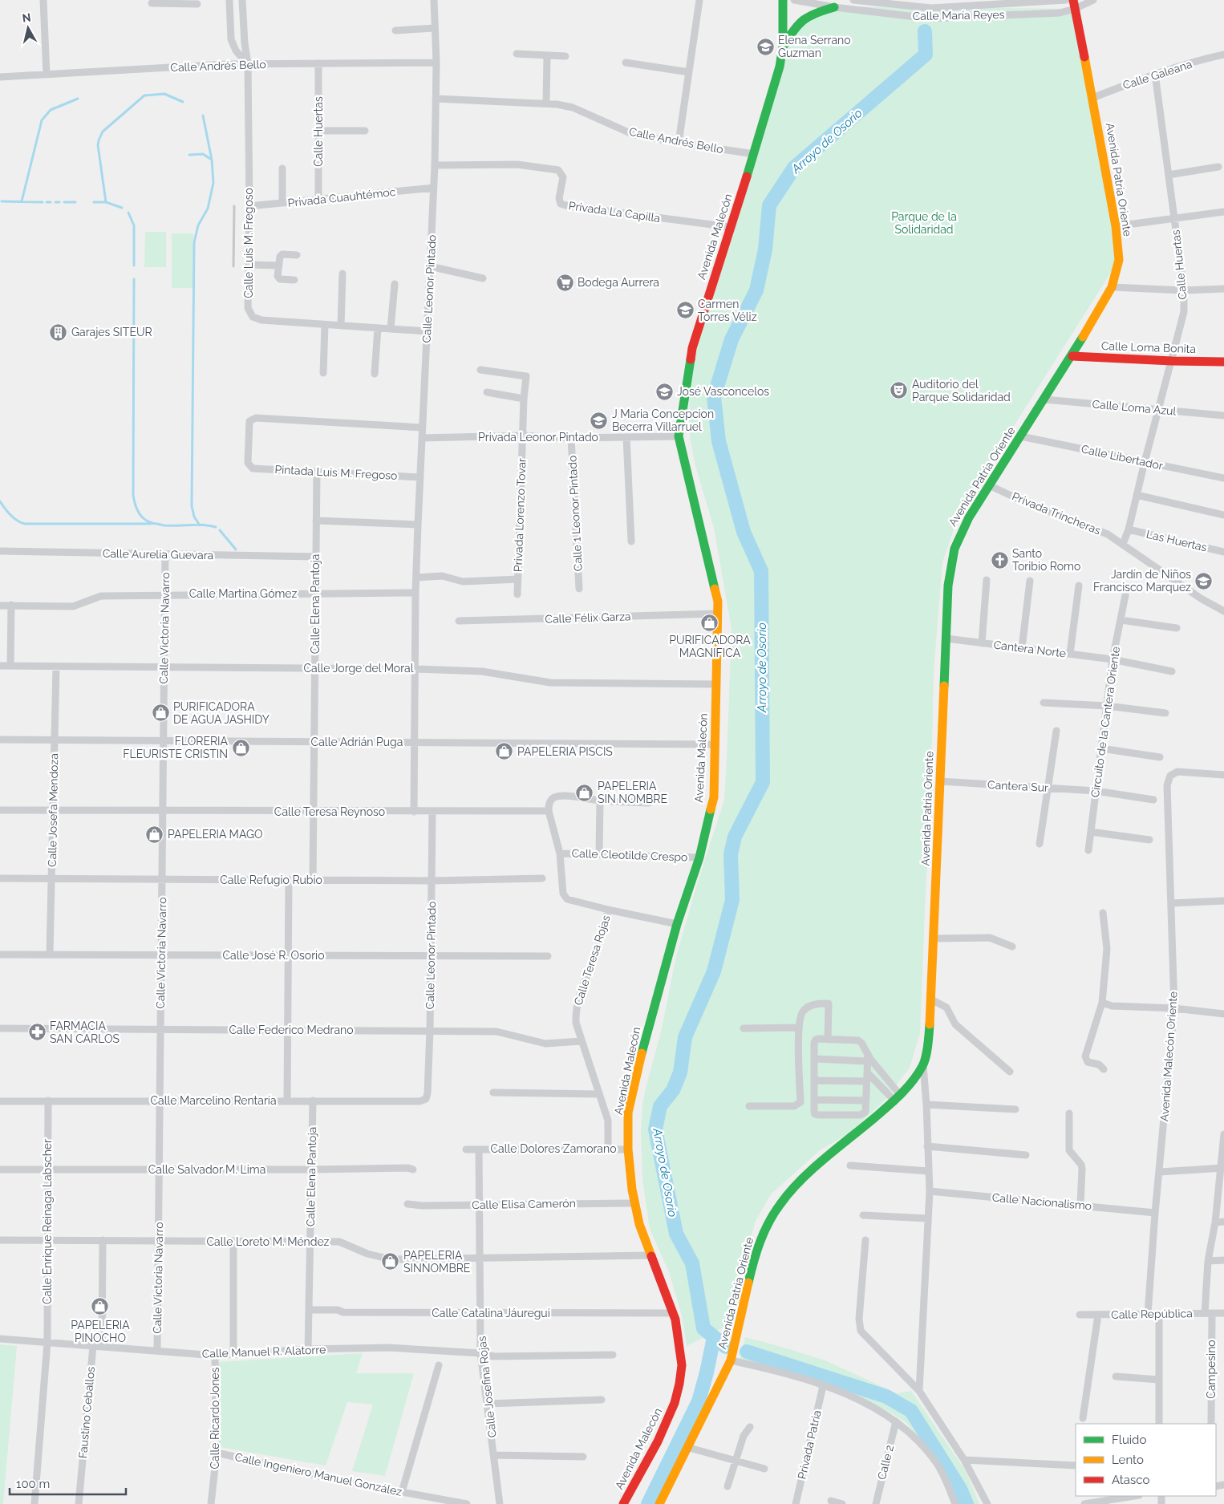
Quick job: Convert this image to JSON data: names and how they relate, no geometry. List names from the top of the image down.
{
  "streets": {
    "street": [
      "Calle María Reyes",
      "Calle Andrés Bello",
      "Calle Galeana",
      "Calle Huertas",
      "Avenida Patria Oriente",
      "Privada Cuauhtémoc",
      "Privada La Capilla",
      "Avenida Malecón",
      "Calle Luis M. Fregoso",
      "Calle Leonor Pintado",
      "Calle Loma Bonita",
      "Calle Loma Azul",
      "Privada Leonor Pintado",
      "Calle Libertador",
      "Pintada Luis M. Fregoso",
      "Calle 1 Leonor Pintado",
      "Privada Trincheras",
      "Privada Lorenzo Tovar",
      "Las Huertas",
      "Calle Aurelia Guevara",
      "Calle Martina Gómez",
      "Calle Elena Pantoja",
      "Calle Félix Garza",
      "Calle Victoria Navarro",
      "Cantera Norte",
      "Calle Jorge del Moral",
      "Circuito de la Cantera Oriente",
      "Calle Adrián Puga",
      "Cantera Sur",
      "Calle Josefa Mendoza",
      "Calle Teresa Reynoso",
      "Calle Cleotilde Crespo",
      "Calle Refugio Rubio",
      "Calle José R. Osorio",
      "Calle Teresa Rojas",
      "Calle Federico Medrano",
      "Avenida Malecón Oriente",
      "Calle Marcelino Rentaría",
      "Calle Dolores Zamorano",
      "Calle Salvador M. Lima",
      "Calle Nacionalismo",
      "Calle Elisa Camerón",
      "Calle Enrique Reinaga Labscher",
      "Calle Loreto M. Méndez",
      "Calle Catalina Jáuregui",
      "Calle República",
      "Calle Manuel R. Alatorre",
      "Campesino",
      "Calle Josefina Rojas",
      "Faustino Ceballos",
      "Calle Ricardo Jones",
      "Privada Patria",
      "Calle 2",
      "Calle Ingeniero Manuel González"
    ]
  },
  "crossings": [
    ["Calle María Reyes", "Avenida Patria Oriente"],
    ["Calle Andrés Bello", "Calle Huertas"],
    ["Calle Andrés Bello", "Avenida Malecón"],
    ["Calle Andrés Bello", "Calle Luis M. Fregoso"],
    ["Calle Andrés Bello", "Calle Leonor Pintado"],
    ["Calle Galeana", "Calle Huertas"],
    ["Calle Galeana", "Avenida Patria Oriente"],
    ["Calle Huertas", "Privada Cuauhtémoc"],
    ["Calle Huertas", "Calle Loma Bonita"],
    ["Calle Huertas", "Calle Loma Azul"],
    ["Calle Huertas", "Calle Libertador"],
    ["Calle Huertas", "Privada Trincheras"],
    ["Calle Huertas", "Las Huertas"],
    ["Avenida Patria Oriente", "Calle Loma Bonita"],
    ["Avenida Patria Oriente", "Calle Loma Azul"],
    ["Avenida Patria Oriente", "Calle Libertador"],
    ["Avenida Patria Oriente", "Privada Trincheras"],
    ["Avenida Patria Oriente", "Cantera Norte"],
    ["Avenida Patria Oriente", "Cantera Sur"],
    ["Avenida Patria Oriente", "Calle Nacionalismo"],
    ["Privada Cuauhtémoc", "Calle Luis M. Fregoso"],
    ["Privada Cuauhtémoc", "Calle Leonor Pintado"],
    ["Privada La Capilla", "Avenida Malecón"],
    ["Privada La Capilla", "Calle Leonor Pintado"],
    ["Avenida Malecón", "Privada Leonor Pintado"],
    ["Avenida Malecón", "Calle Félix Garza"],
    ["Avenida Malecón", "Calle Jorge del Moral"],
    ["Avenida Malecón", "Calle Adrián Puga"],
    ["Avenida Malecón", "Calle Cleotilde Crespo"],
    ["Avenida Malecón", "Calle Dolores Zamorano"],
    ["Avenida Malecón", "Calle Elisa Camerón"],
    ["Avenida Malecón", "Calle Loreto M. Méndez"],
    ["Avenida Malecón", "Calle Catalina Jáuregui"],
    ["Calle Luis M. Fregoso", "Calle Leonor Pintado"],
    ["Calle Leonor Pintado", "Privada Leonor Pintado"],
    ["Calle Leonor Pintado", "Pintada Luis M. Fregoso"],
    ["Calle Leonor Pintado", "Calle Martina Gómez"],
    ["Calle Leonor Pintado", "Calle Jorge del Moral"],
    ["Calle Leonor Pintado", "Calle Adrián Puga"],
    ["Calle Leonor Pintado", "Calle Teresa Reynoso"],
    ["Calle Leonor Pintado", "Calle Refugio Rubio"],
    ["Calle Leonor Pintado", "Calle José R. Osorio"],
    ["Calle Leonor Pintado", "Calle Federico Medrano"],
    ["Calle Leonor Pintado", "Calle Marcelino Rentaría"],
    ["Privada Leonor Pintado", "Calle 1 Leonor Pintado"],
    ["Privada Leonor Pintado", "Privada Lorenzo Tovar"],
    ["Pintada Luis M. Fregoso", "Calle Elena Pantoja"],
    ["Calle Aurelia Guevara", "Calle Elena Pantoja"],
    ["Calle Aurelia Guevara", "Calle Victoria Navarro"],
    ["Calle Martina Gómez", "Calle Elena Pantoja"],
    ["Calle Martina Gómez", "Calle Victoria Navarro"],
    ["Calle Elena Pantoja", "Calle Jorge del Moral"],
    ["Calle Elena Pantoja", "Calle Adrián Puga"],
    ["Calle Elena Pantoja", "Calle Teresa Reynoso"],
    ["Calle Elena Pantoja", "Calle Refugio Rubio"],
    ["Calle Elena Pantoja", "Calle Marcelino Rentaría"],
    ["Calle Elena Pantoja", "Calle Salvador M. Lima"],
    ["Calle Elena Pantoja", "Calle Loreto M. Méndez"],
    ["Calle Elena Pantoja", "Calle Catalina Jáuregui"],
    ["Calle Elena Pantoja", "Calle Manuel R. Alatorre"],
    ["Calle Victoria Navarro", "Calle Jorge del Moral"],
    ["Calle Victoria Navarro", "Calle Adrián Puga"],
    ["Calle Victoria Navarro", "Calle Teresa Reynoso"],
    ["Calle Victoria Navarro", "Calle Refugio Rubio"],
    ["Calle Victoria Navarro", "Calle José R. Osorio"],
    ["Calle Victoria Navarro", "Calle Federico Medrano"],
    ["Calle Victoria Navarro", "Calle Marcelino Rentaría"],
    ["Calle Victoria Navarro", "Calle Salvador M. Lima"],
    ["Calle Victoria Navarro", "Calle Loreto M. Méndez"],
    ["Calle Victoria Navarro", "Calle Manuel R. Alatorre"],
    ["Cantera Norte", "Circuito de la Cantera Oriente"],
    ["Calle Jorge del Moral", "Calle Josefa Mendoza"],
    ["Circuito de la Cantera Oriente", "Cantera Sur"],
    ["Calle Adrián Puga", "Calle Josefa Mendoza"],
    ["Calle Josefa Mendoza", "Calle Teresa Reynoso"],
    ["Calle Josefa Mendoza", "Calle Refugio Rubio"],
    ["Calle Josefa Mendoza", "Calle José R. Osorio"],
    ["Calle Teresa Rojas", "Calle Federico Medrano"],
    ["Calle Teresa Rojas", "Calle Dolores Zamorano"],
    ["Avenida Malecón Oriente", "Calle Nacionalismo"],
    ["Avenida Malecón Oriente", "Calle República"],
    ["Calle Marcelino Rentaría", "Calle Enrique Reinaga Labscher"],
    ["Calle Dolores Zamorano", "Calle Josefina Rojas"],
    ["Calle Salvador M. Lima", "Calle Enrique Reinaga Labscher"],
    ["Calle Elisa Camerón", "Calle Josefina Rojas"],
    ["Calle Enrique Reinaga Labscher", "Calle Loreto M. Méndez"],
    ["Calle Enrique Reinaga Labscher", "Calle Manuel R. Alatorre"],
    ["Calle Loreto M. Méndez", "Calle Josefina Rojas"],
    ["Calle Catalina Jáuregui", "Calle Josefina Rojas"],
    ["Calle República", "Campesino"],
    ["Calle Manuel R. Alatorre", "Calle Josefina Rojas"],
    ["Calle Manuel R. Alatorre", "Faustino Ceballos"],
    ["Calle Manuel R. Alatorre", "Calle Ricardo Jones"],
    ["Calle Ricardo Jones", "Calle Ingeniero Manuel González"]
  ],
  "water": ["Arroyo de Osorio"],
  "parks": ["Parque de la Solidaridad"],
  "places": {
    "school or university": [
      "Elena Serrano Guzman",
      "Carmen Torres Véliz",
      "José Vasconcelos",
      "J Maria Concepcion Becerra Villarruel",
      "Jardín de Niños Francisco Marquez"
    ],
    "supermarket": ["Bodega Aurrera"],
    "building": ["Garajes SITEUR"],
    "theatre": ["Auditorio del Parque Solidaridad"],
    "church": ["Santo Toribio Romo"],
    "shop": [
      "PURIFICADORA MAGNIFICA",
      "PURIFICADORA DE AGUA JASHIDY",
      "FLORERIA FLEURISTE CRISTIN",
      "PAPELERIA PISCIS",
      "PAPELERIA SIN NOMBRE",
      "PAPELERIA MAGO",
      "PAPELERIA SINNOMBRE",
      "PAPELERIA PINOCHO"
    ],
    "pharmacy": ["FARMACIA SAN CARLOS"]
  },
  "legend": ["Fluido", "Lento", "Atasco"],
  "scale_bar": "100 m",
  "north": "top"
}
